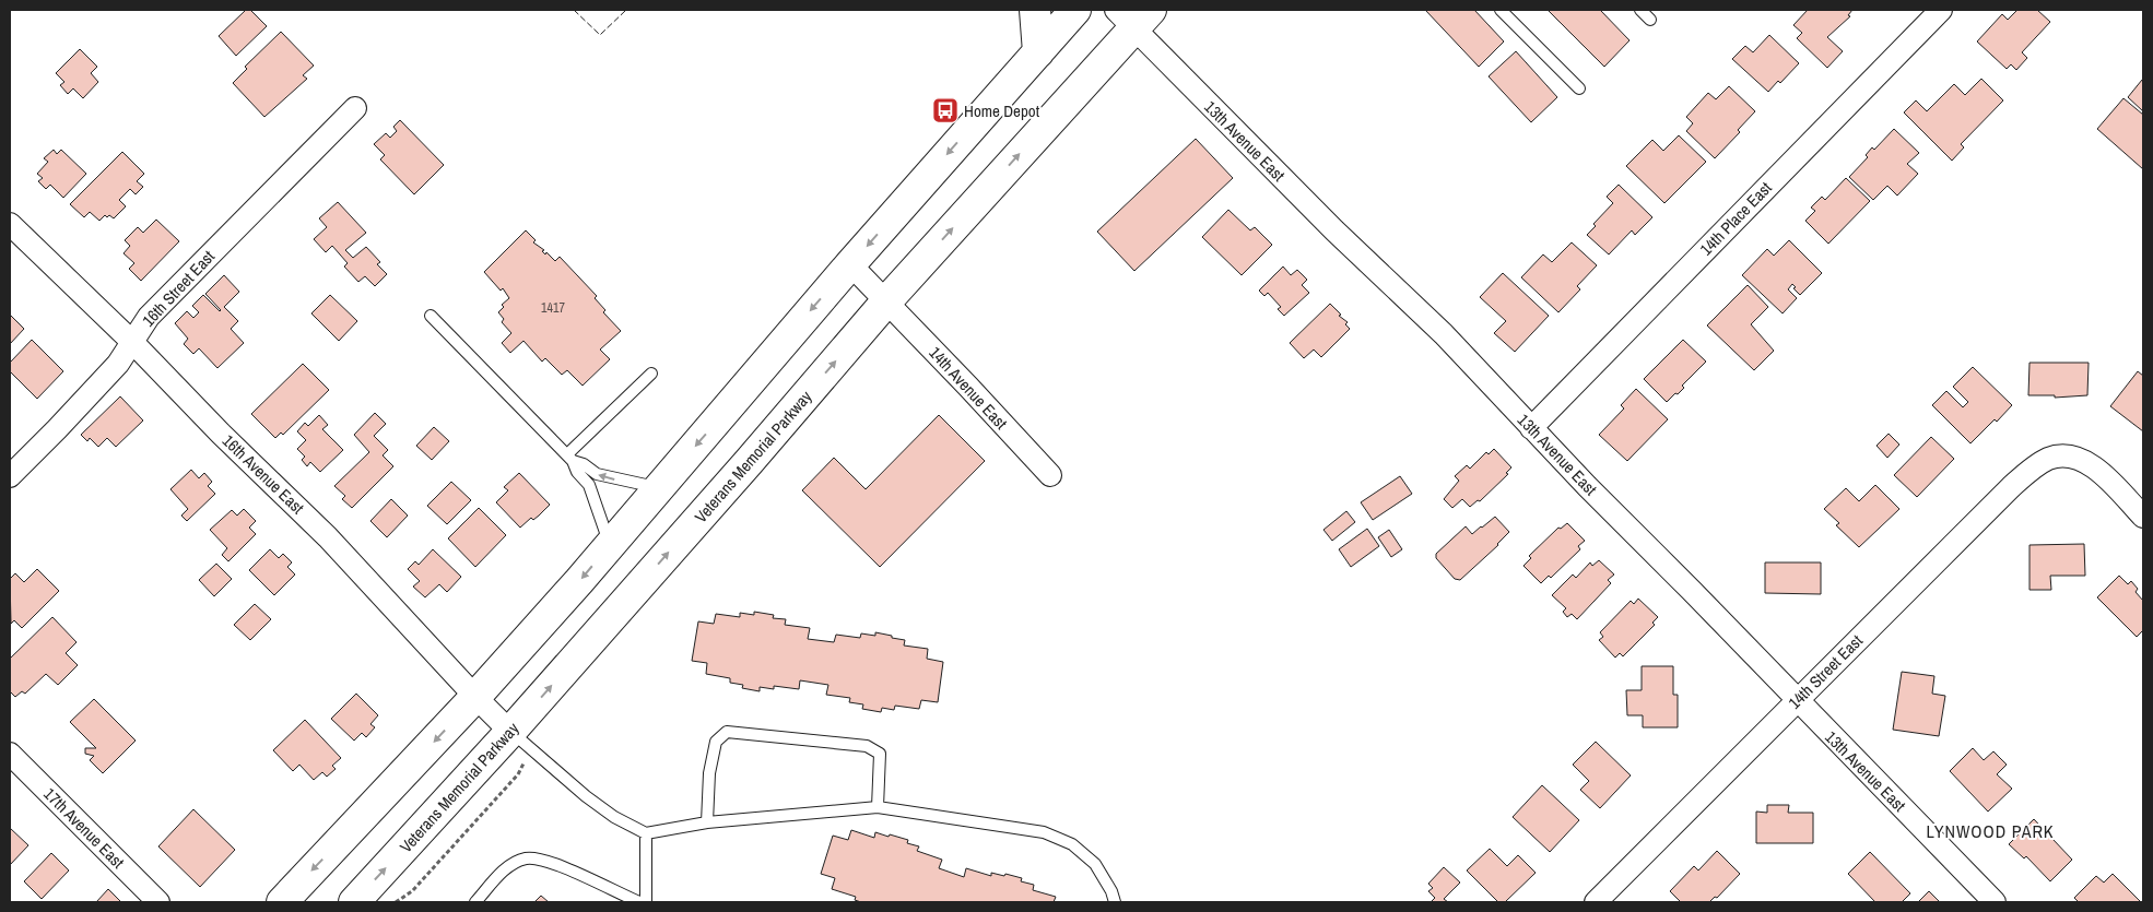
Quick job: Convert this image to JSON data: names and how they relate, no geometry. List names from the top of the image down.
{
  "streets": {
    "main road": ["Veterans Memorial Parkway"],
    "street": [
      "13th Avenue East",
      "14th Place East",
      "16th Street East",
      "14th Avenue East",
      "16th Avenue East",
      "14th Street East",
      "17th Avenue East"
    ]
  },
  "crossings": [
    ["13th Avenue East", "14th Place East"],
    ["13th Avenue East", "Veterans Memorial Parkway"],
    ["13th Avenue East", "14th Street East"],
    ["16th Street East", "16th Avenue East"],
    ["14th Avenue East", "Veterans Memorial Parkway"],
    ["Veterans Memorial Parkway", "16th Avenue East"]
  ],
  "districts": ["LYNWOOD PARK"],
  "places": {
    "bus stop": ["Home Depot"]
  },
  "house_numbers": ["1417"]
}
